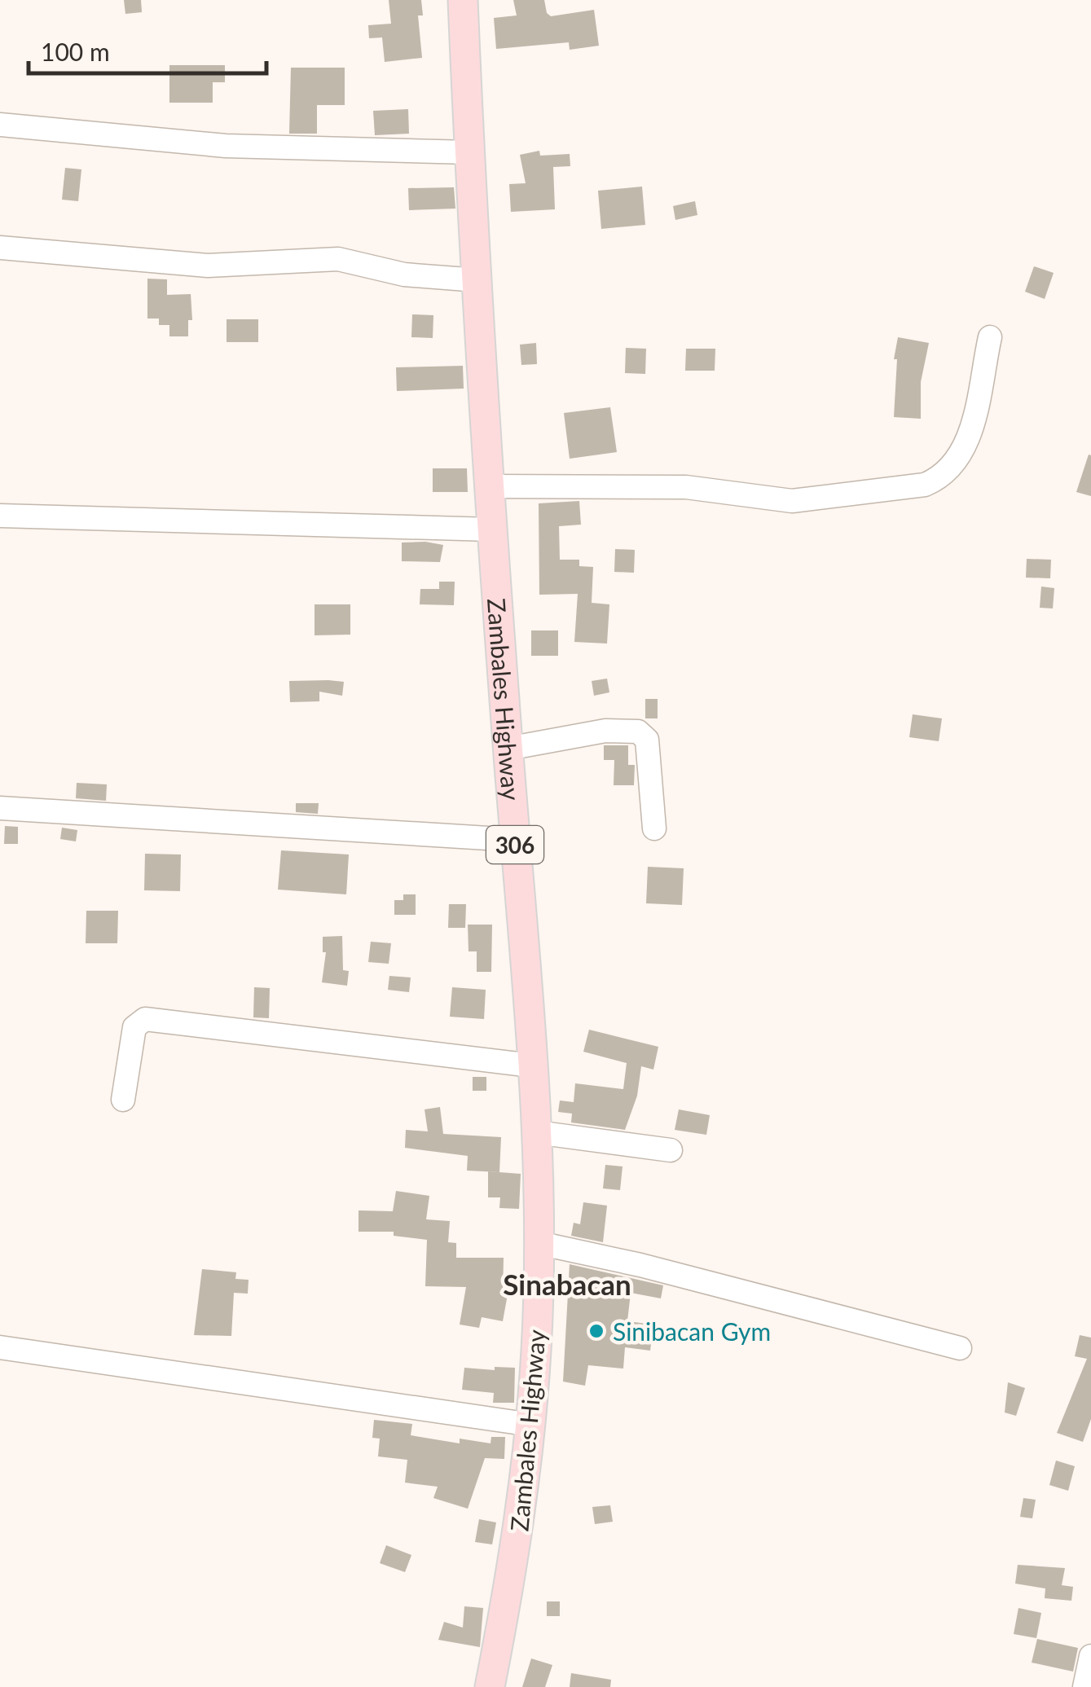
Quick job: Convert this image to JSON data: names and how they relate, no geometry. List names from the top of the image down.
{
  "streets": {
    "main road": ["Zambales Highway", "306"]
  },
  "districts": ["Sinabacan"],
  "places": ["Sinibacan Gym"],
  "scale_bar": "100 m"
}
